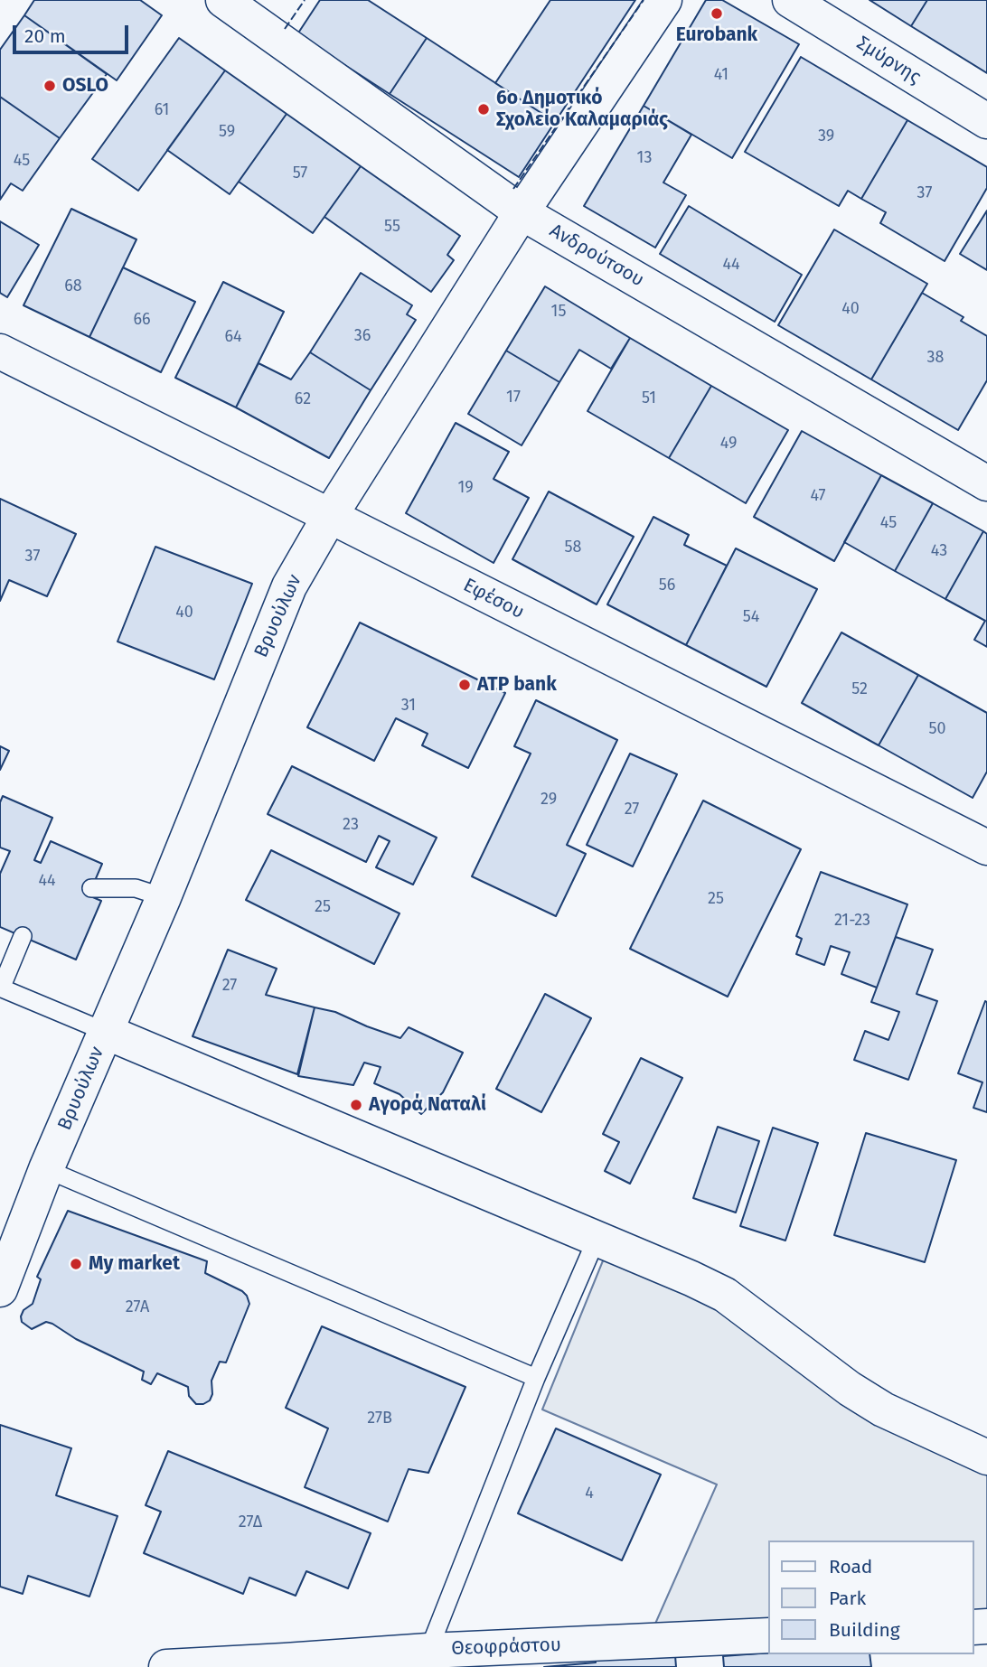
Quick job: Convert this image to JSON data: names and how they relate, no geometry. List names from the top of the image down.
{
  "streets": {
    "street": [
      "Σμύρνης",
      "Ανδρούτσου",
      "Εφέσου",
      "Βρυούλων",
      "Θεοφράστου"
    ]
  },
  "crossings": [
    ["Ανδρούτσου", "Βρυούλων"],
    ["Εφέσου", "Βρυούλων"]
  ],
  "places": [
    "Eurobank",
    "OSLO",
    "6ο Δημοτικό Σχολείο Καλαμαριάς",
    "ATP bank",
    "Αγορά Ναταλί",
    "My market"
  ],
  "house_numbers": [
    "41",
    "61",
    "59",
    "39",
    "13",
    "45",
    "57",
    "37",
    "55",
    "44",
    "68",
    "40",
    "15",
    "66",
    "36",
    "64",
    "38",
    "17",
    "51",
    "62",
    "49",
    "19",
    "47",
    "45",
    "58",
    "43",
    "37",
    "56",
    "40",
    "54",
    "52",
    "31",
    "50",
    "29",
    "27",
    "23",
    "44",
    "25",
    "25",
    "21-23",
    "27",
    "27Α",
    "27Β",
    "4",
    "27Δ"
  ],
  "legend": ["Road", "Park", "Building"],
  "scale_bar": "20 m"
}
